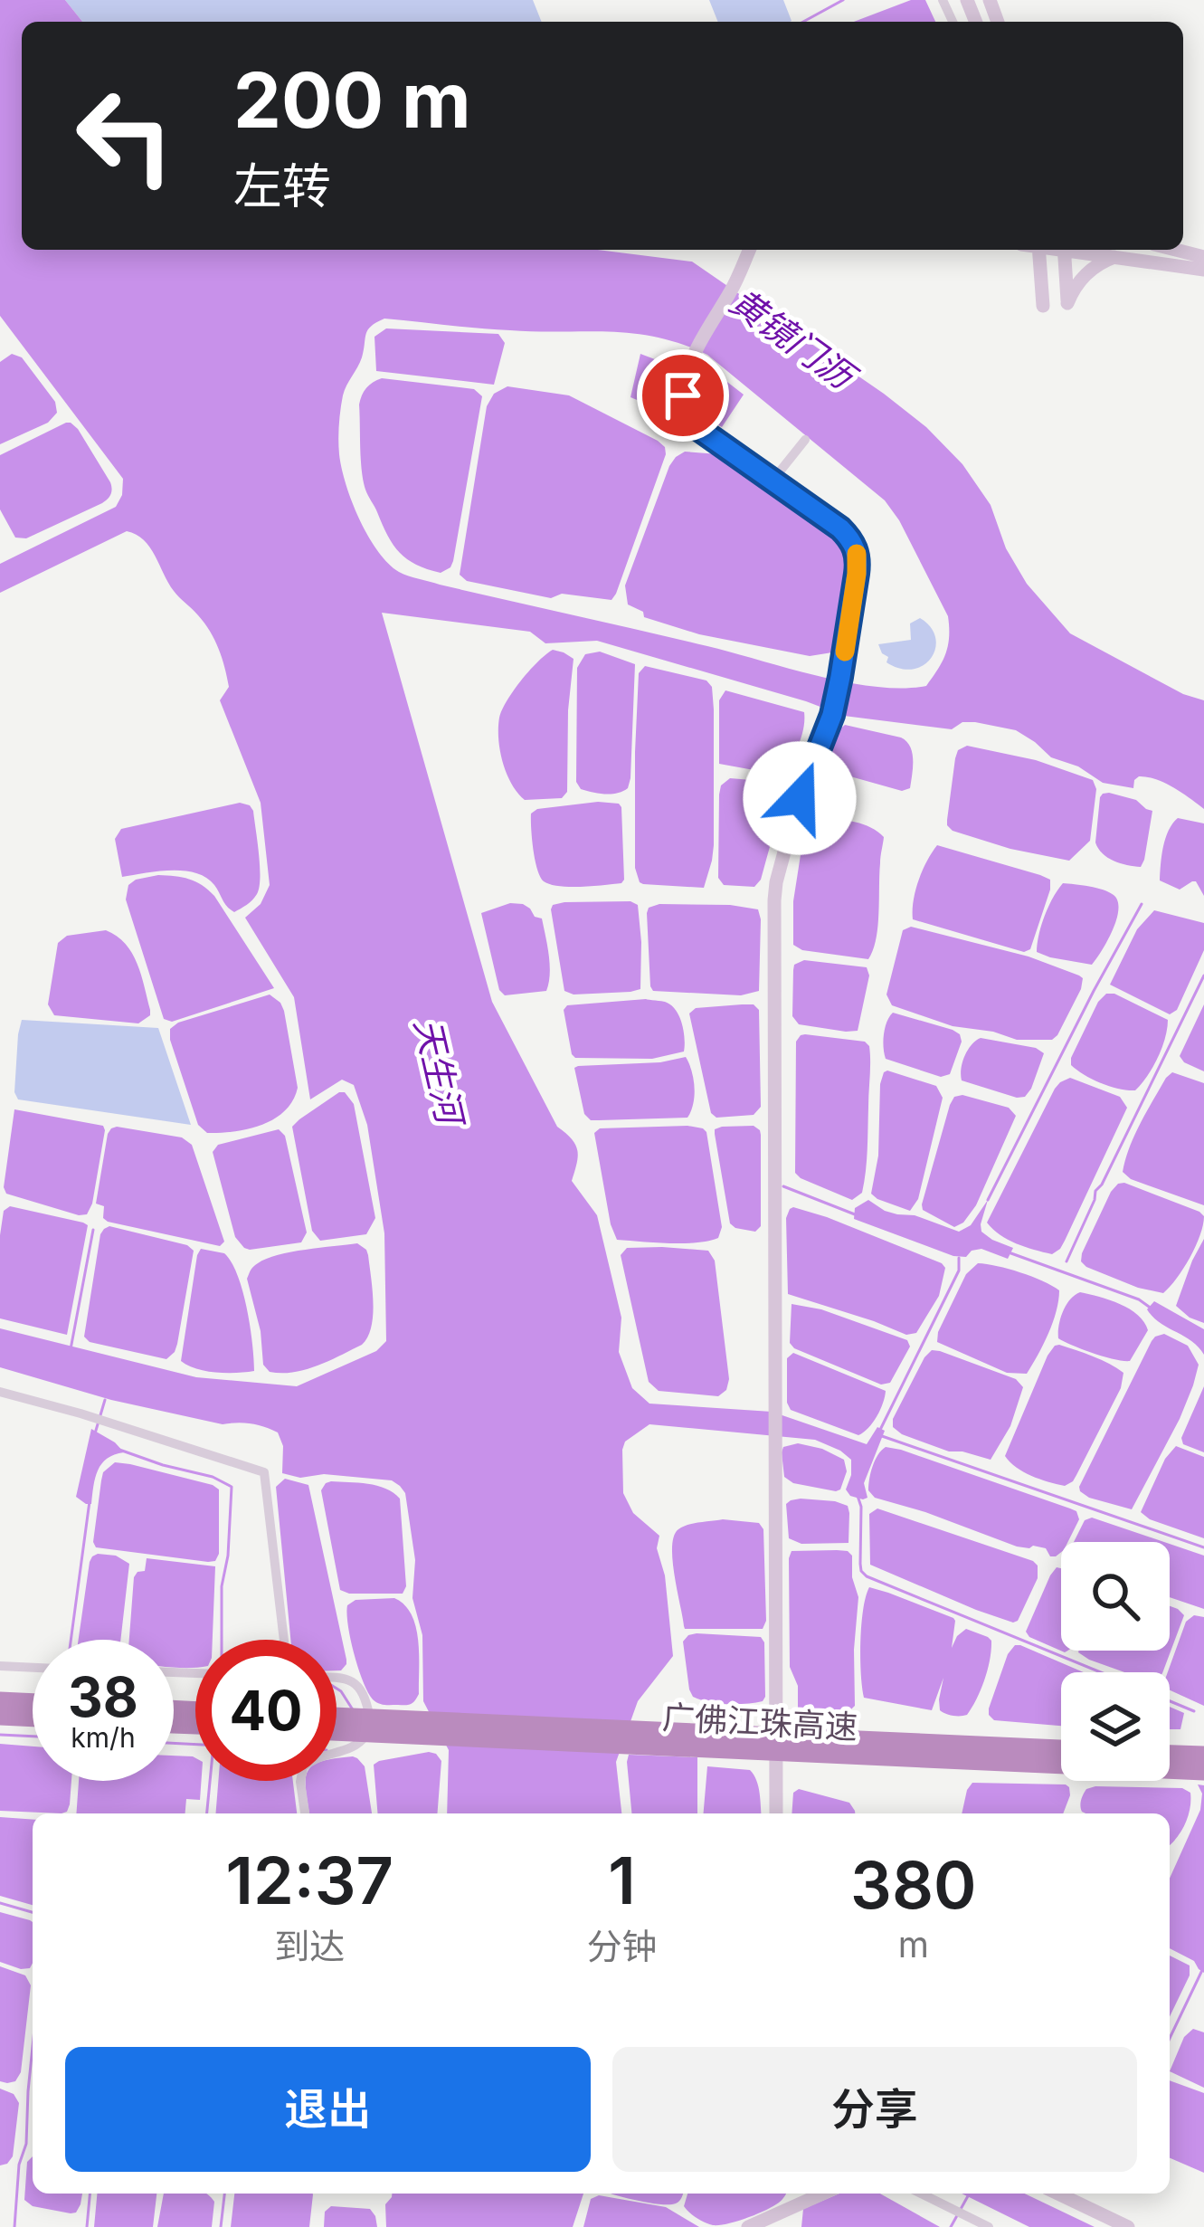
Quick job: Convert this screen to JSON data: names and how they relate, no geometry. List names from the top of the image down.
{
  "streets": {
    "highway": ["广佛江珠高速"]
  },
  "water": ["黄镜门沥", "天生河"],
  "page": {
    "turn": ["200 m", "左转"],
    "speed": "38 km/h",
    "limit": "40",
    "eta": [
      "12:37",
      "到达",
      "1",
      "分钟",
      "380",
      "m"
    ],
    "buttons": ["退出", "分享"]
  }
}
